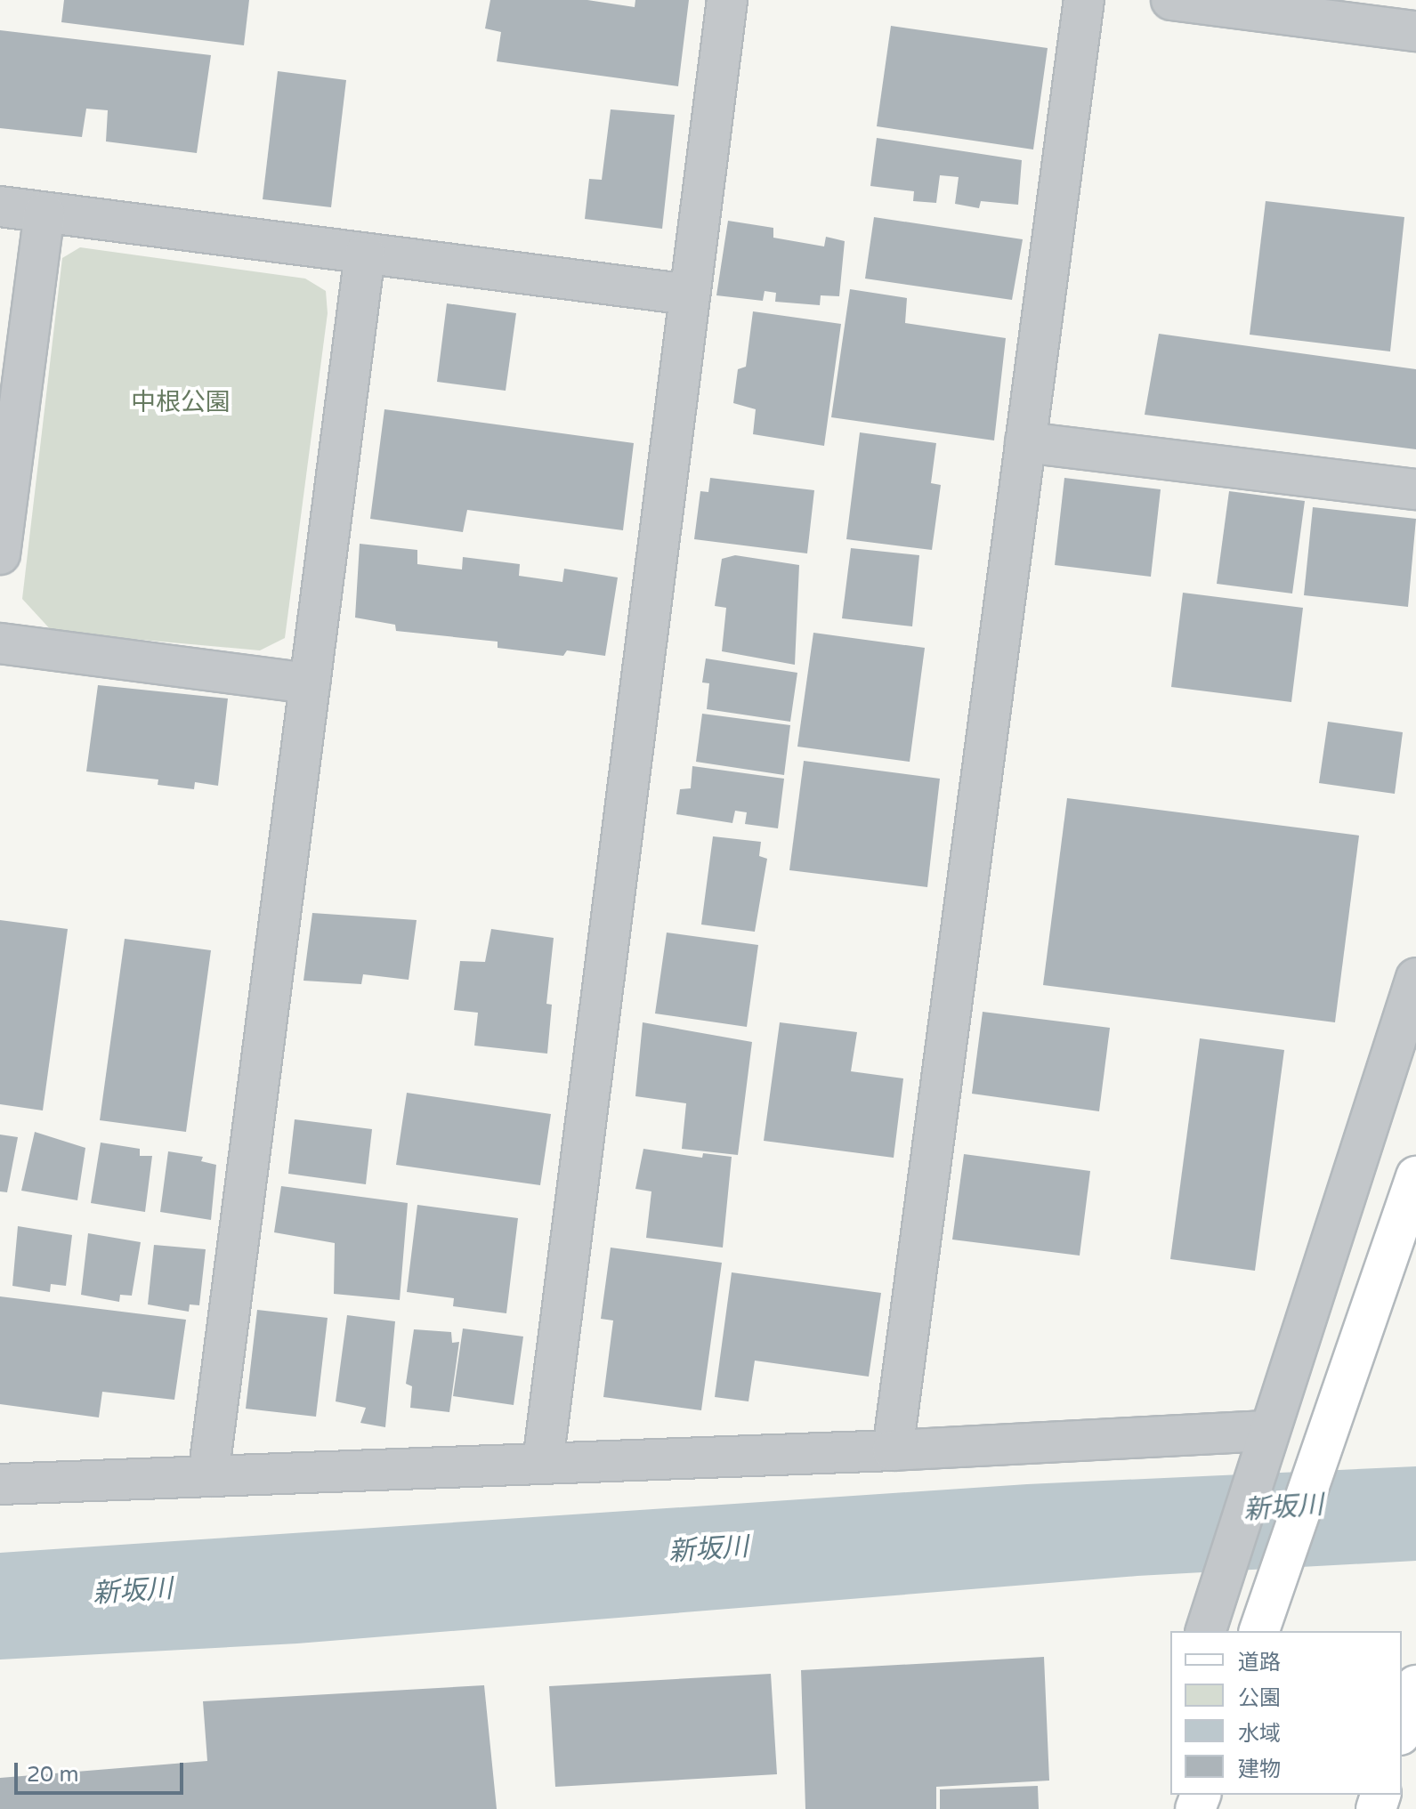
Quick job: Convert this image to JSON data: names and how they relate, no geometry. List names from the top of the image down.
{
  "water": ["新坂川"],
  "parks": ["中根公園"],
  "legend": [
    "道路",
    "公園",
    "水域",
    "建物"
  ],
  "scale_bar": "20 m"
}
